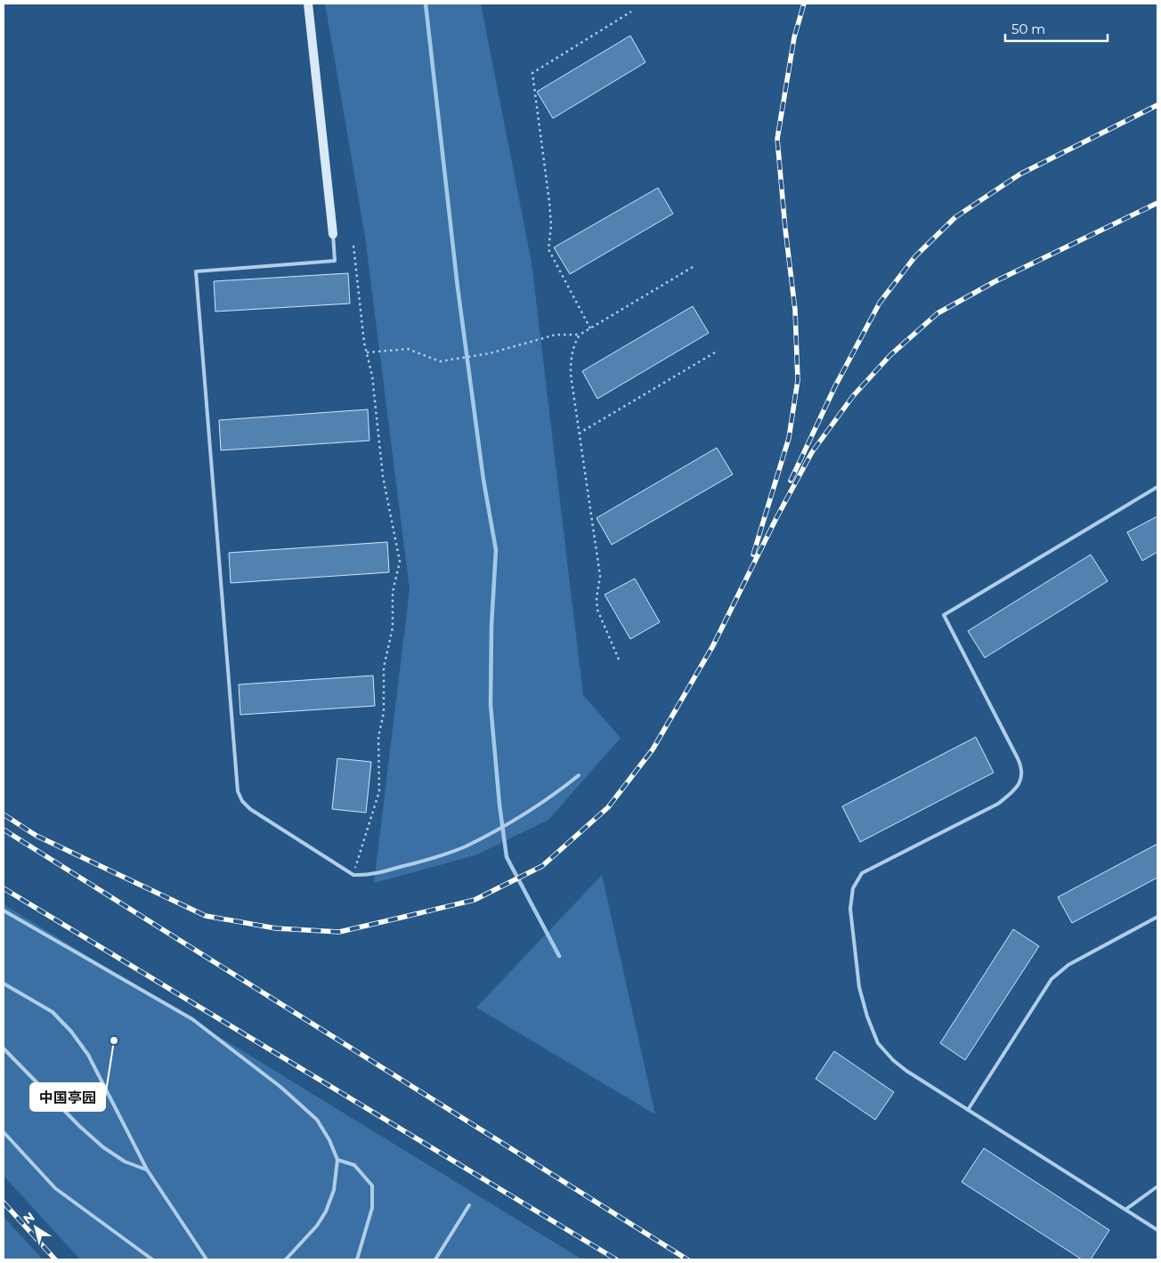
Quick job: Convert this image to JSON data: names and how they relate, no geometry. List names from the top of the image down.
{
  "places": ["中国亭园"],
  "scale_bar": "50 m",
  "north": "top left"
}
